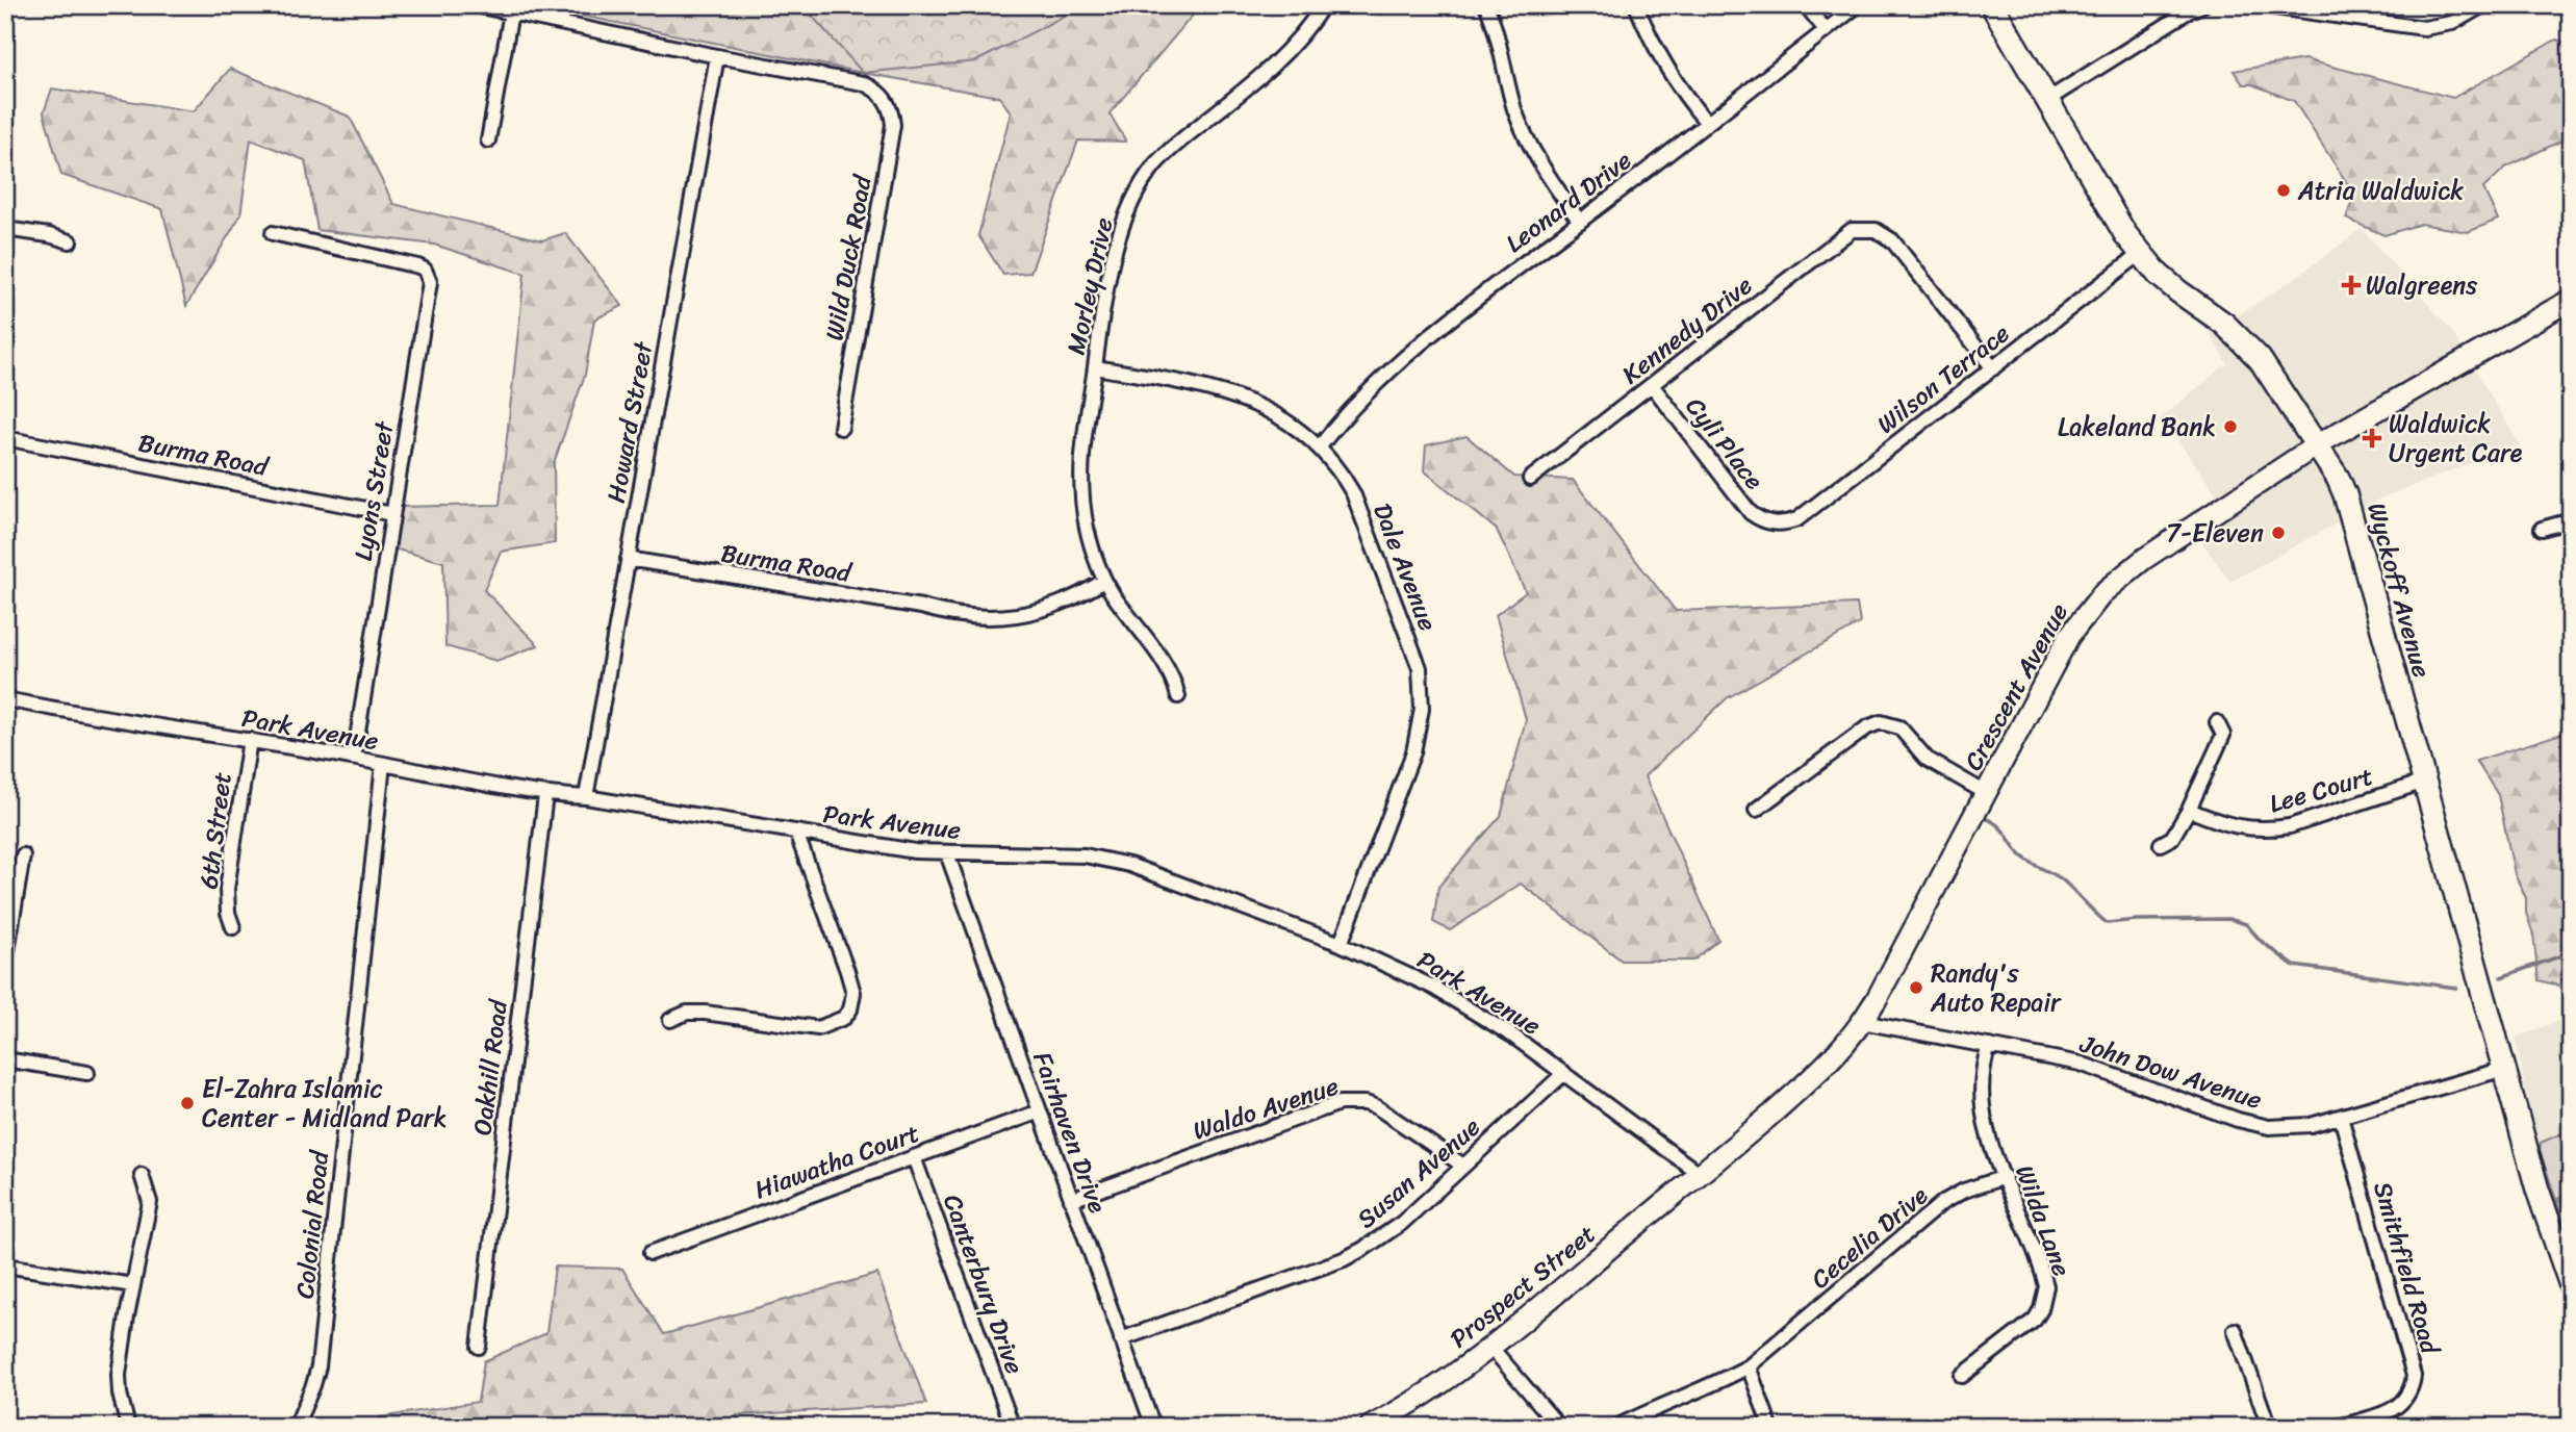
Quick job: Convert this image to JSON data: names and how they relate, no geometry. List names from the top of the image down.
{
  "streets": {
    "main road": ["Wyckoff Avenue", "Crescent Avenue", "Prospect Street"],
    "street": [
      "Leonard Drive",
      "Wild Duck Road",
      "Morley Drive",
      "Kennedy Drive",
      "Wilson Terrace",
      "Howard Street",
      "Cyli Place",
      "Burma Road",
      "Lyons Street",
      "Dale Avenue",
      "Park Avenue",
      "Lee Court",
      "6th Street",
      "Oakhill Road",
      "John Dow Avenue",
      "Waldo Avenue",
      "Fairhaven Drive",
      "Hiawatha Court",
      "Susan Avenue",
      "Wilda Lane",
      "Colonial Road",
      "Cecelia Drive",
      "Smithfield Road",
      "Canterbury Drive"
    ]
  },
  "crossings": [
    ["Leonard Drive", "Dale Avenue"],
    ["Wild Duck Road", "Howard Street"],
    ["Morley Drive", "Burma Road"],
    ["Morley Drive", "Dale Avenue"],
    ["Kennedy Drive", "Wilson Terrace"],
    ["Kennedy Drive", "Cyli Place"],
    ["Wilson Terrace", "Cyli Place"],
    ["Wilson Terrace", "Wyckoff Avenue"],
    ["Howard Street", "Burma Road"],
    ["Howard Street", "Park Avenue"],
    ["Burma Road", "Lyons Street"],
    ["Lyons Street", "Park Avenue"],
    ["Dale Avenue", "Park Avenue"],
    ["Wyckoff Avenue", "Crescent Avenue"],
    ["Wyckoff Avenue", "Lee Court"],
    ["Wyckoff Avenue", "John Dow Avenue"],
    ["Crescent Avenue", "Park Avenue"],
    ["Crescent Avenue", "John Dow Avenue"],
    ["Crescent Avenue", "Prospect Street"],
    ["Park Avenue", "6th Street"],
    ["Park Avenue", "Oakhill Road"],
    ["Park Avenue", "Fairhaven Drive"],
    ["Park Avenue", "Susan Avenue"],
    ["Park Avenue", "Colonial Road"],
    ["Park Avenue", "Prospect Street"],
    ["John Dow Avenue", "Wilda Lane"],
    ["John Dow Avenue", "Smithfield Road"],
    ["Waldo Avenue", "Fairhaven Drive"],
    ["Waldo Avenue", "Susan Avenue"],
    ["Fairhaven Drive", "Hiawatha Court"],
    ["Fairhaven Drive", "Susan Avenue"],
    ["Hiawatha Court", "Canterbury Drive"],
    ["Wilda Lane", "Cecelia Drive"]
  ],
  "places": {
    "other": [
      "Atria Waldwick",
      "Lakeland Bank",
      "7-Eleven",
      "Randy's Auto Repair",
      "El-Zahra Islamic Center - Midland Park"
    ],
    "health": ["Walgreens", "Waldwick Urgent Care"]
  }
}
